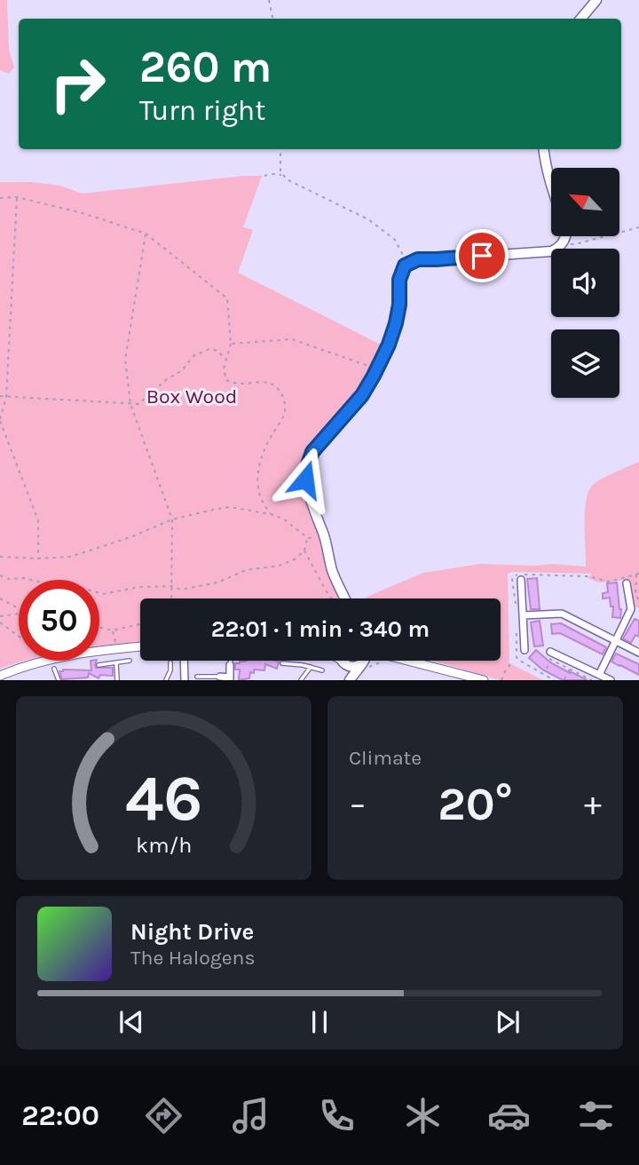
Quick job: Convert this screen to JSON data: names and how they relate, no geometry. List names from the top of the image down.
{
  "parks": ["Box Wood"],
  "north": "top left",
  "page": {
    "turn": ["260 m", "Turn right"],
    "limit": "50",
    "trip": "22:01 · 1 min · 340 m",
    "tile": "Climate",
    "heat": ["−", "20°", "+"],
    "song": ["Night Drive", "The Halogens"],
    "tabs": "22:00",
    "gauge": ["46", "km/h"]
  }
}
